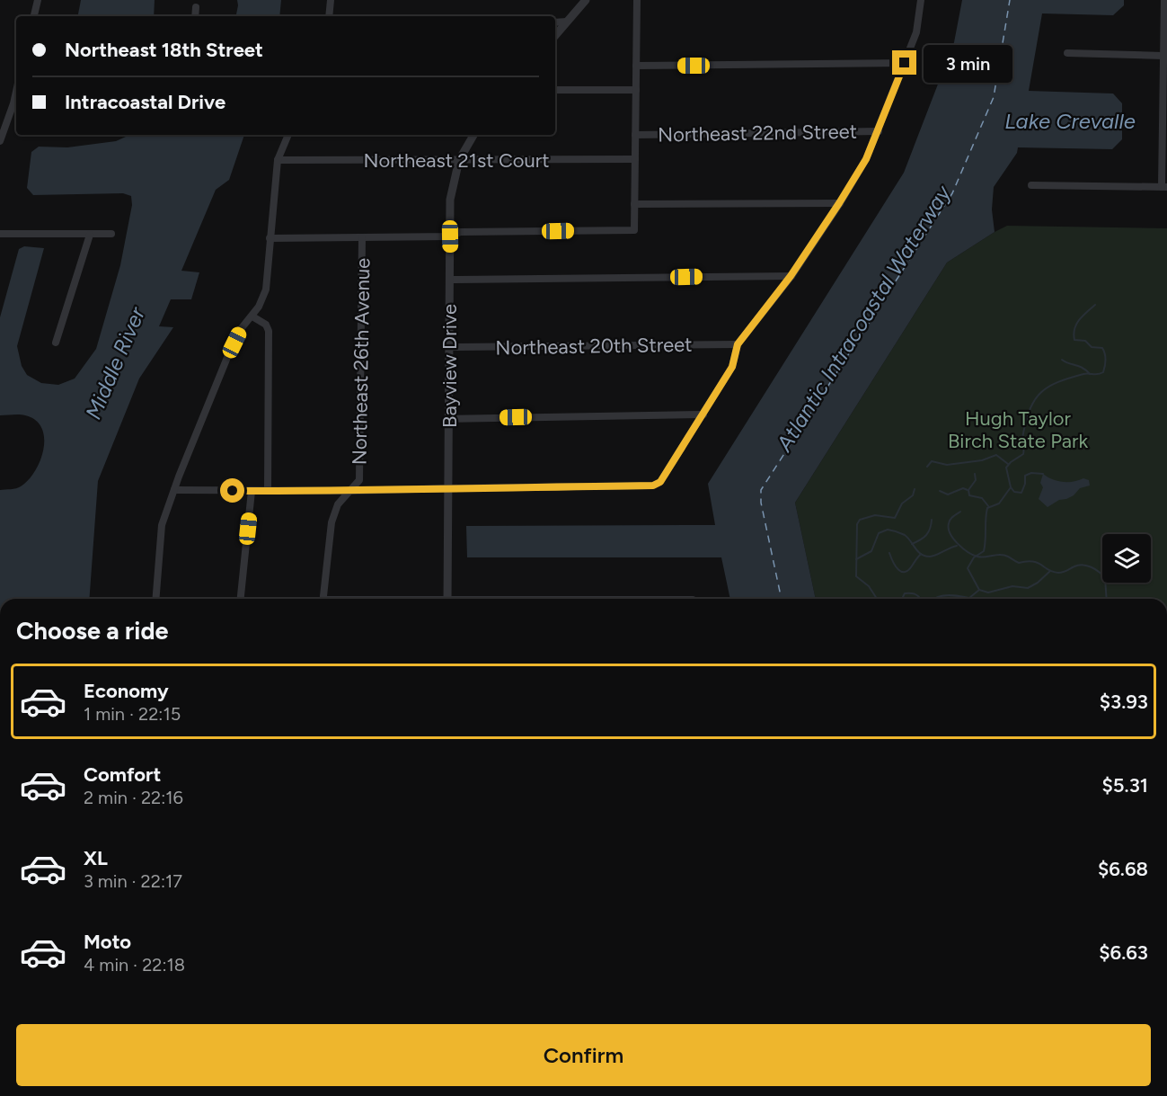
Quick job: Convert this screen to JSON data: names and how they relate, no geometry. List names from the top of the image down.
{
  "streets": {
    "street": [
      "Northeast 22nd Street",
      "Northeast 21st Court",
      "Northeast 20th Street",
      "Northeast 26th Avenue",
      "Bayview Drive"
    ]
  },
  "crossings": [
    ["Northeast 21st Court", "Bayview Drive"],
    ["Northeast 20th Street", "Bayview Drive"]
  ],
  "water": ["Lake Crevalle", "Atlantic Intracoastal Waterway", "Middle River"],
  "parks": ["Hugh Taylor Birch State Park"],
  "page": {
    "banner": ["Northeast 18th Street", "Intracoastal Drive"],
    "bubble": "3 min",
    "heading": "Choose a ride",
    "list": [
      {
        "name": "Economy",
        "note": "1 min · 22:15",
        "value": "$3.93"
      },
      {
        "name": "Comfort",
        "note": "2 min · 22:16",
        "value": "$5.31"
      },
      {
        "name": "XL",
        "note": "3 min · 22:17",
        "value": "$6.68"
      },
      {
        "name": "Moto",
        "note": "4 min · 22:18",
        "value": "$6.63"
      }
    ],
    "buttons": "Confirm"
  }
}
